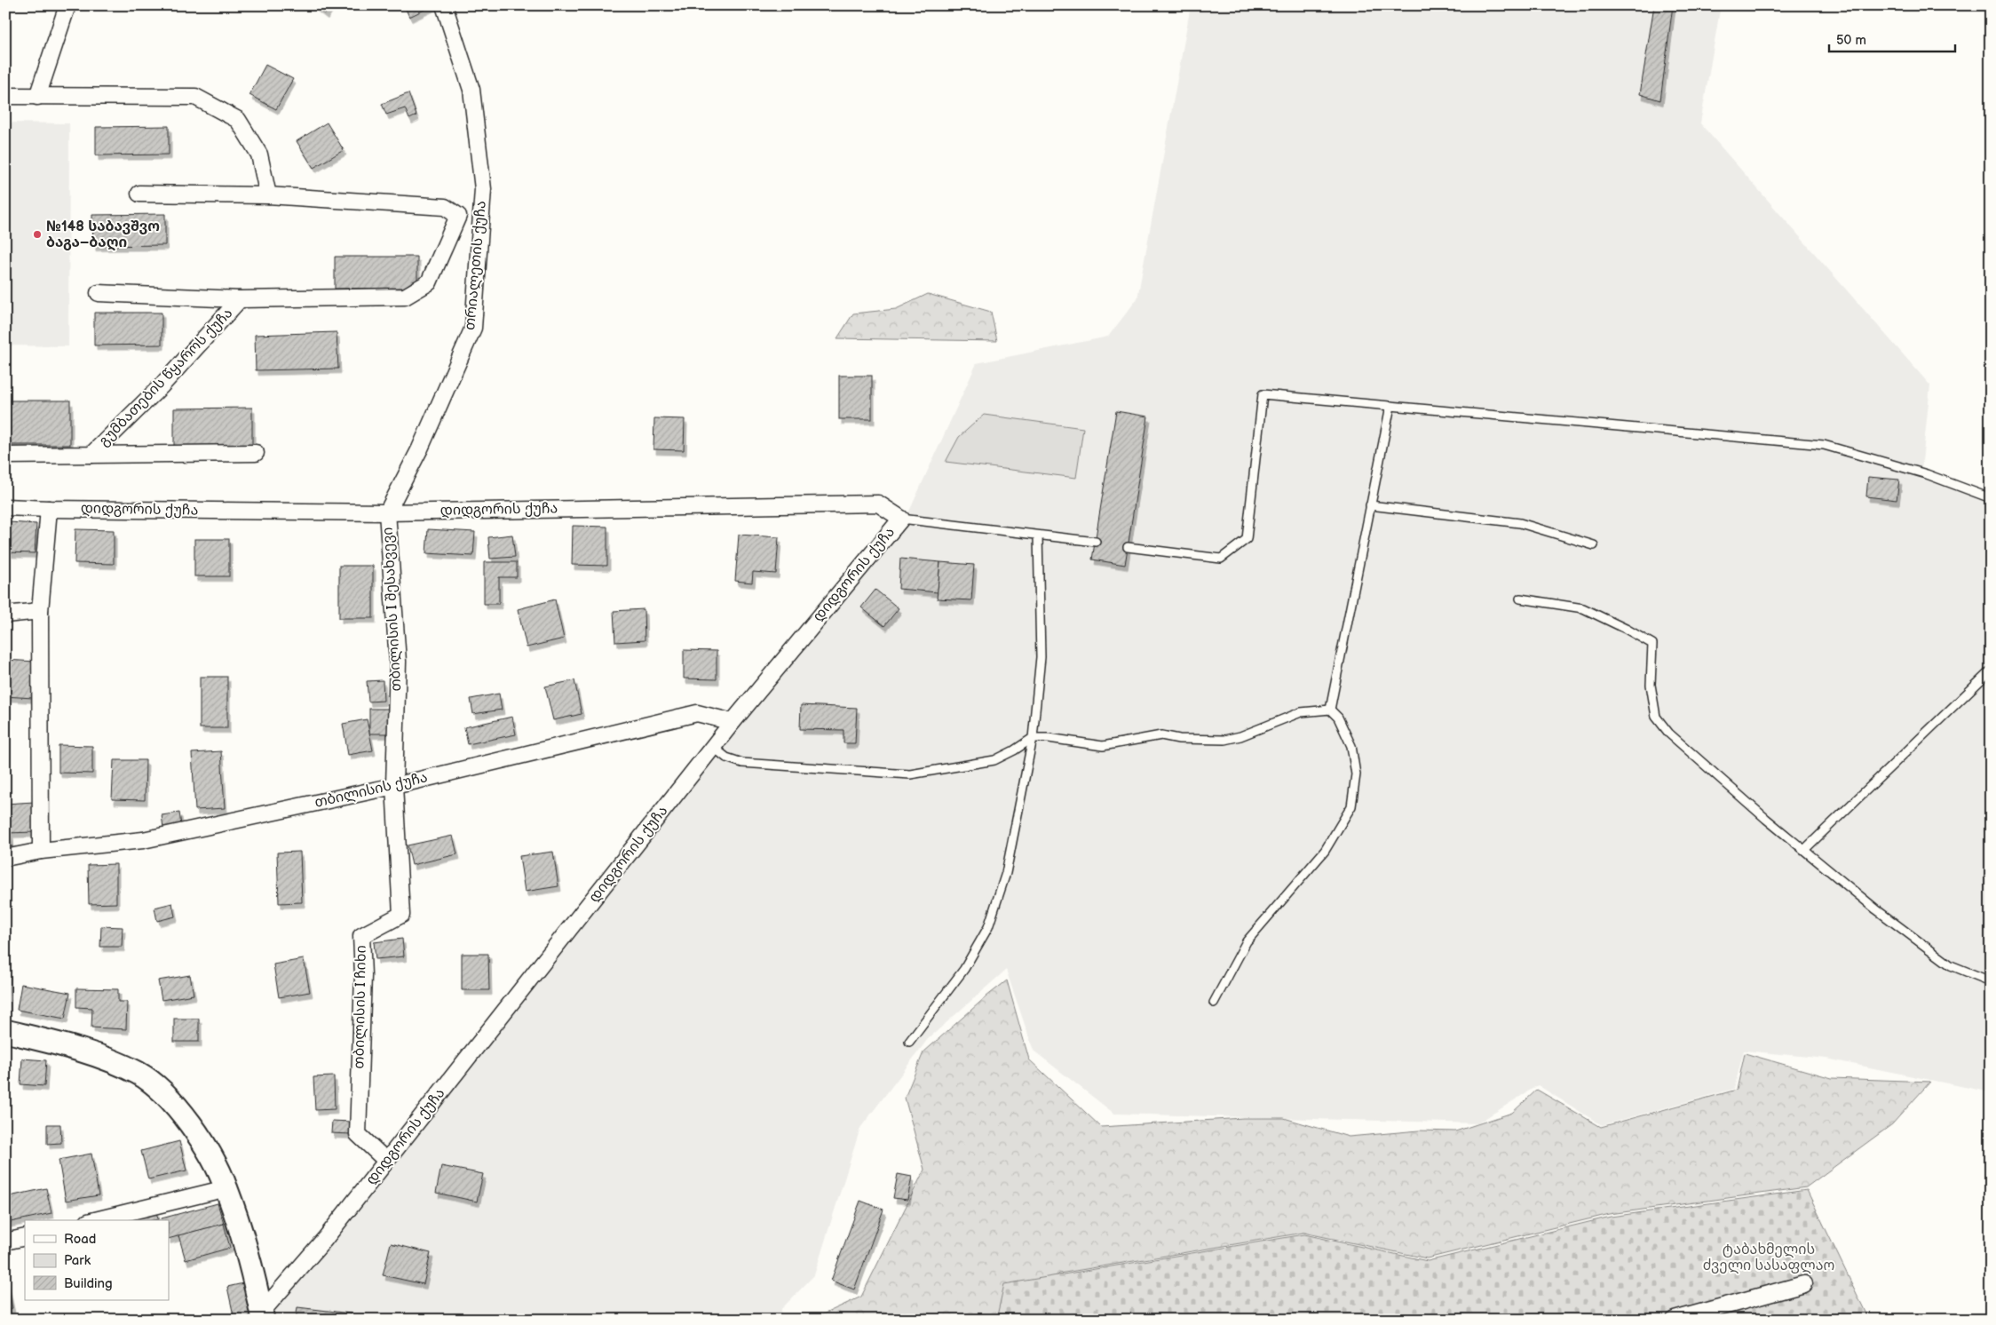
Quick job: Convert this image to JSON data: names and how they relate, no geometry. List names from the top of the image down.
{
  "streets": {
    "street": [
      "თრიალეთის ქუჩა",
      "გუმბათების წყაროს ქუჩა",
      "დიდგორის ქუჩა",
      "თბილისის I შესახვევი",
      "თბილისის ქუჩა",
      "თბილისის I ჩიხი"
    ]
  },
  "crossings": [
    ["თრიალეთის ქუჩა", "დიდგორის ქუჩა"],
    ["თრიალეთის ქუჩა", "თბილისის I შესახვევი"],
    ["დიდგორის ქუჩა", "თბილისის I შესახვევი"],
    ["დიდგორის ქუჩა", "თბილისის ქუჩა"],
    ["დიდგორის ქუჩა", "თბილისის I ჩიხი"],
    ["თბილისის I შესახვევი", "თბილისის ქუჩა"],
    ["თბილისის I შესახვევი", "თბილისის I ჩიხი"],
    ["თბილისის ქუჩა", "თბილისის I ჩიხი"]
  ],
  "parks": ["ტაბახმელის ძველი სასაფლაო"],
  "places": ["№148 საბავშვო ბაგა–ბაღი"],
  "legend": ["Road", "Park", "Building"],
  "scale_bar": "50 m"
}
